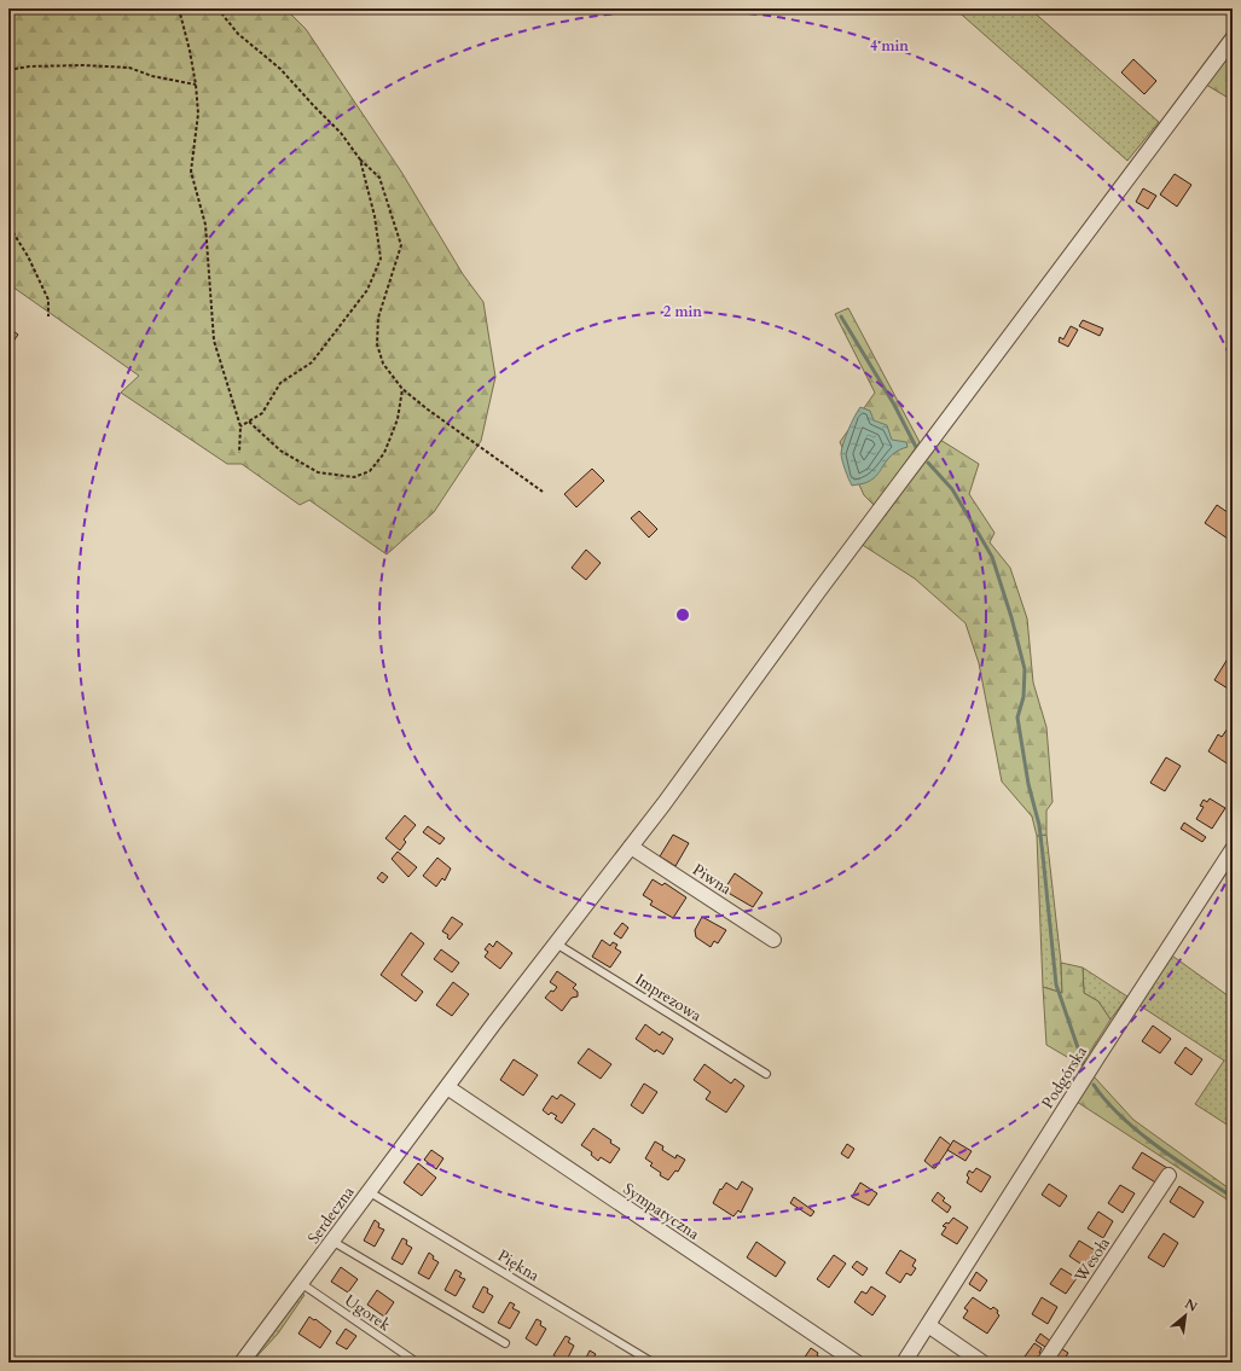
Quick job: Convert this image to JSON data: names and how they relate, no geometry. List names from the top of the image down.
{
  "streets": {
    "street": [
      "Piwna",
      "Podgórska",
      "Sympatyczna",
      "Serdeczna",
      "Wesoła"
    ],
    "lane": ["Imprezowa", "Piękna", "Ugorek"]
  },
  "crossings": [
    ["Piwna", "Serdeczna"],
    ["Imprezowa", "Serdeczna"],
    ["Sympatyczna", "Serdeczna"],
    ["Serdeczna", "Piękna"],
    ["Serdeczna", "Ugorek"]
  ],
  "north": "top right",
  "rings": ["4 min", "2 min"]
}
